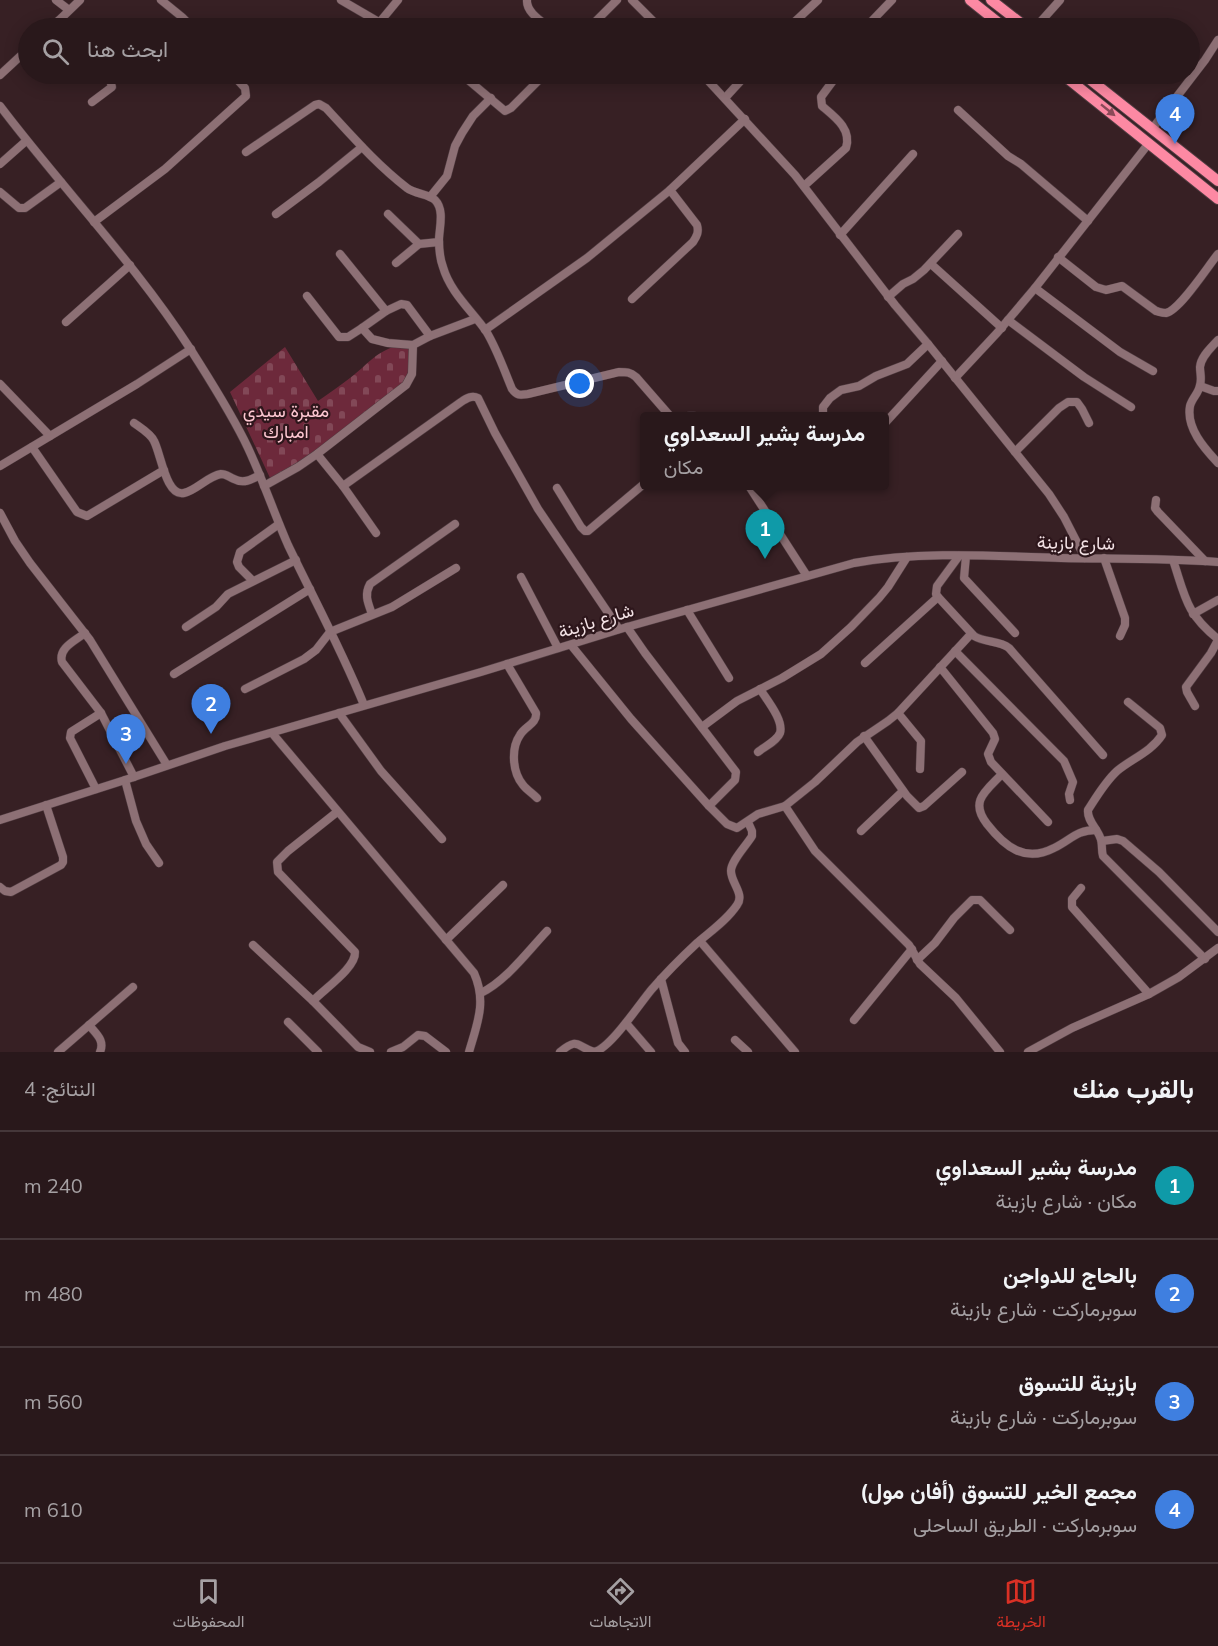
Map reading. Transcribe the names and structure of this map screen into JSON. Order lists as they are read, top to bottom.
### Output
{
  "streets": {
    "street": ["شارع بازينة"]
  },
  "parks": ["مقبرة سيدي امبارك"],
  "page": {
    "search": "ابحث هنا",
    "pins": [
      "4",
      "1",
      "2",
      "3"
    ],
    "popup": ["مدرسة بشير السعداوي", "مكان"],
    "heading": ["بالقرب منك", "النتائج: 4"],
    "list": [
      {
        "mark": "1",
        "name": "مدرسة بشير السعداوي",
        "note": "مكان · شارع بازينة",
        "value": "240 m"
      },
      {
        "mark": "2",
        "name": "بالحاج للدواجن",
        "note": "سوبرماركت · شارع بازينة",
        "value": "480 m"
      },
      {
        "mark": "3",
        "name": "بازينة للتسوق",
        "note": "سوبرماركت · شارع بازينة",
        "value": "560 m"
      },
      {
        "mark": "4",
        "name": "مجمع الخير للتسوق (أفان مول)",
        "note": "سوبرماركت · الطريق الساحلى",
        "value": "610 m"
      }
    ],
    "nav": ["الخريطة", "الاتجاهات", "المحفوظات"]
  }
}
